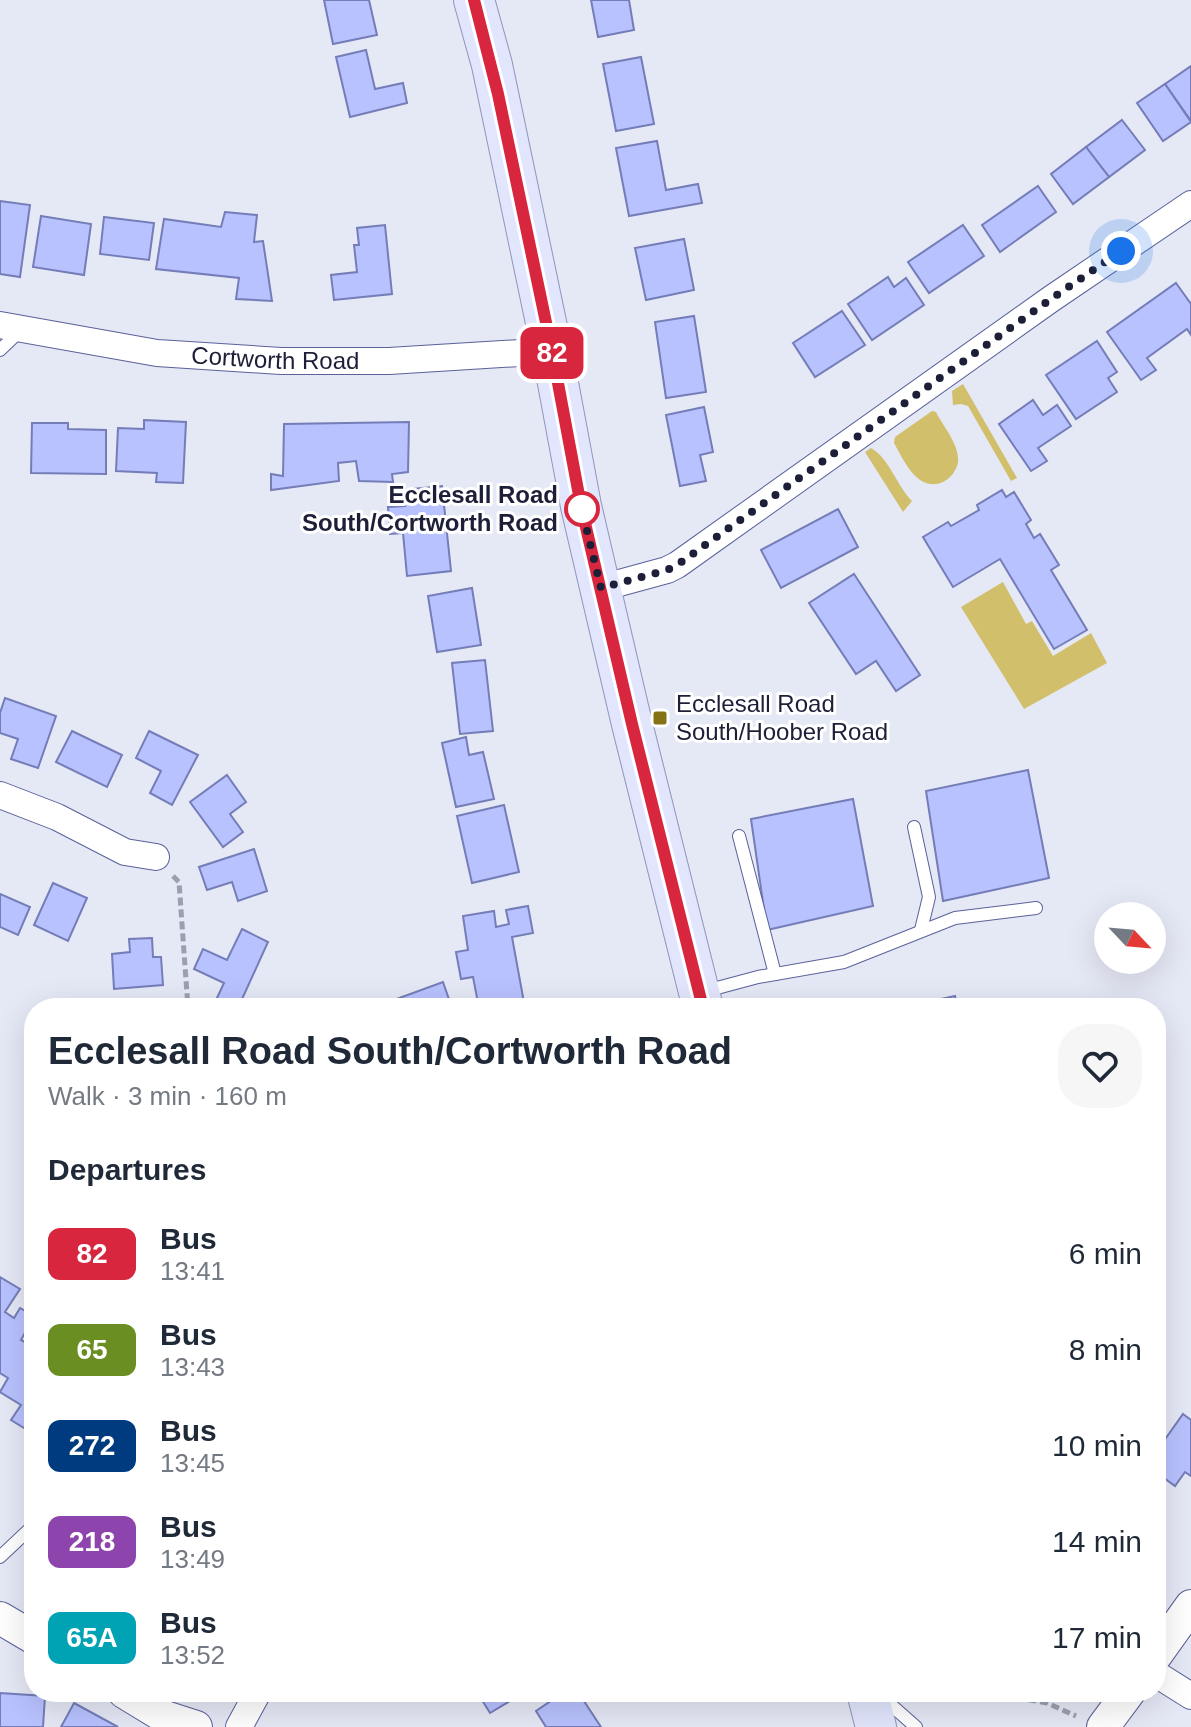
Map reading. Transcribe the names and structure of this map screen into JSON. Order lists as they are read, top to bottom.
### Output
{
  "streets": {
    "street": ["Cortworth Road"]
  },
  "places": {
    "other": ["Ecclesall Road South/Cortworth Road"],
    "transit": ["Ecclesall Road South/Hoober Road"]
  },
  "lines": ["bus line 82"],
  "north": "bottom right",
  "page": {
    "on_map": "82",
    "heading": [
      ["Ecclesall Road South/Cortworth Road", "Walk · 3 min · 160 m"],
      "Departures"
    ],
    "list": [
      {
        "mark": "82",
        "name": "Bus",
        "note": "13:41",
        "value": "6 min"
      },
      {
        "mark": "65",
        "name": "Bus",
        "note": "13:43",
        "value": "8 min"
      },
      {
        "mark": "272",
        "name": "Bus",
        "note": "13:45",
        "value": "10 min"
      },
      {
        "mark": "218",
        "name": "Bus",
        "note": "13:49",
        "value": "14 min"
      },
      {
        "mark": "65A",
        "name": "Bus",
        "note": "13:52",
        "value": "17 min"
      }
    ]
  }
}
